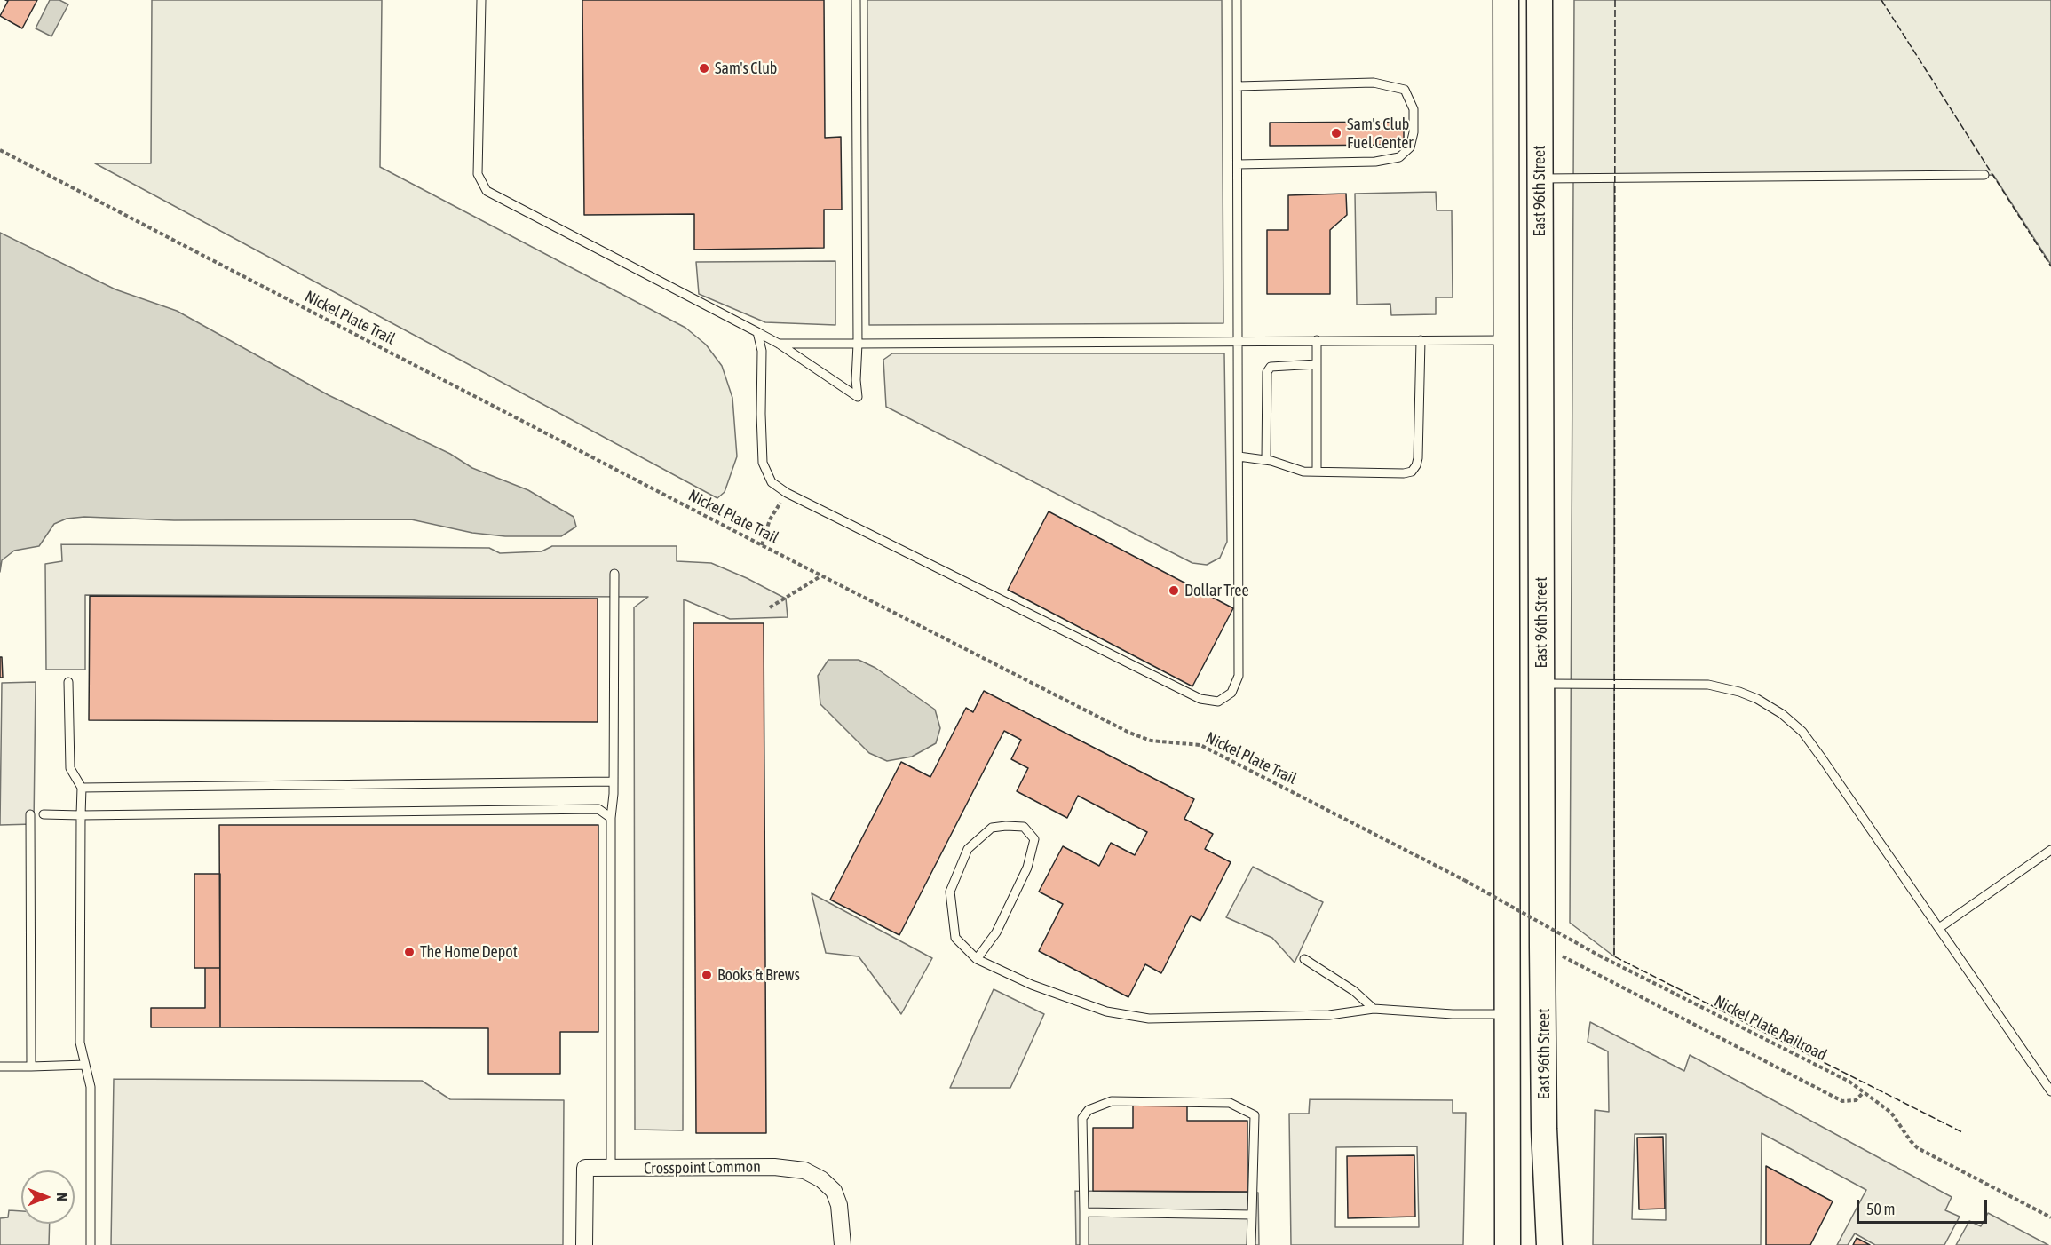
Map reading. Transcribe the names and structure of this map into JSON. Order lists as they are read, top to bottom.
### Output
{
  "streets": {
    "main road": ["East 96th Street"],
    "street": ["Crosspoint Common"],
    "path": ["Nickel Plate Trail", "Nickel Plate Railroad"]
  },
  "crossings": [
    ["Nickel Plate Trail", "Nickel Plate Railroad"]
  ],
  "places": [
    "Sam's Club",
    "Sam's Club Fuel Center",
    "Dollar Tree",
    "The Home Depot",
    "Books & Brews"
  ],
  "scale_bar": "50 m",
  "north": "right"
}
